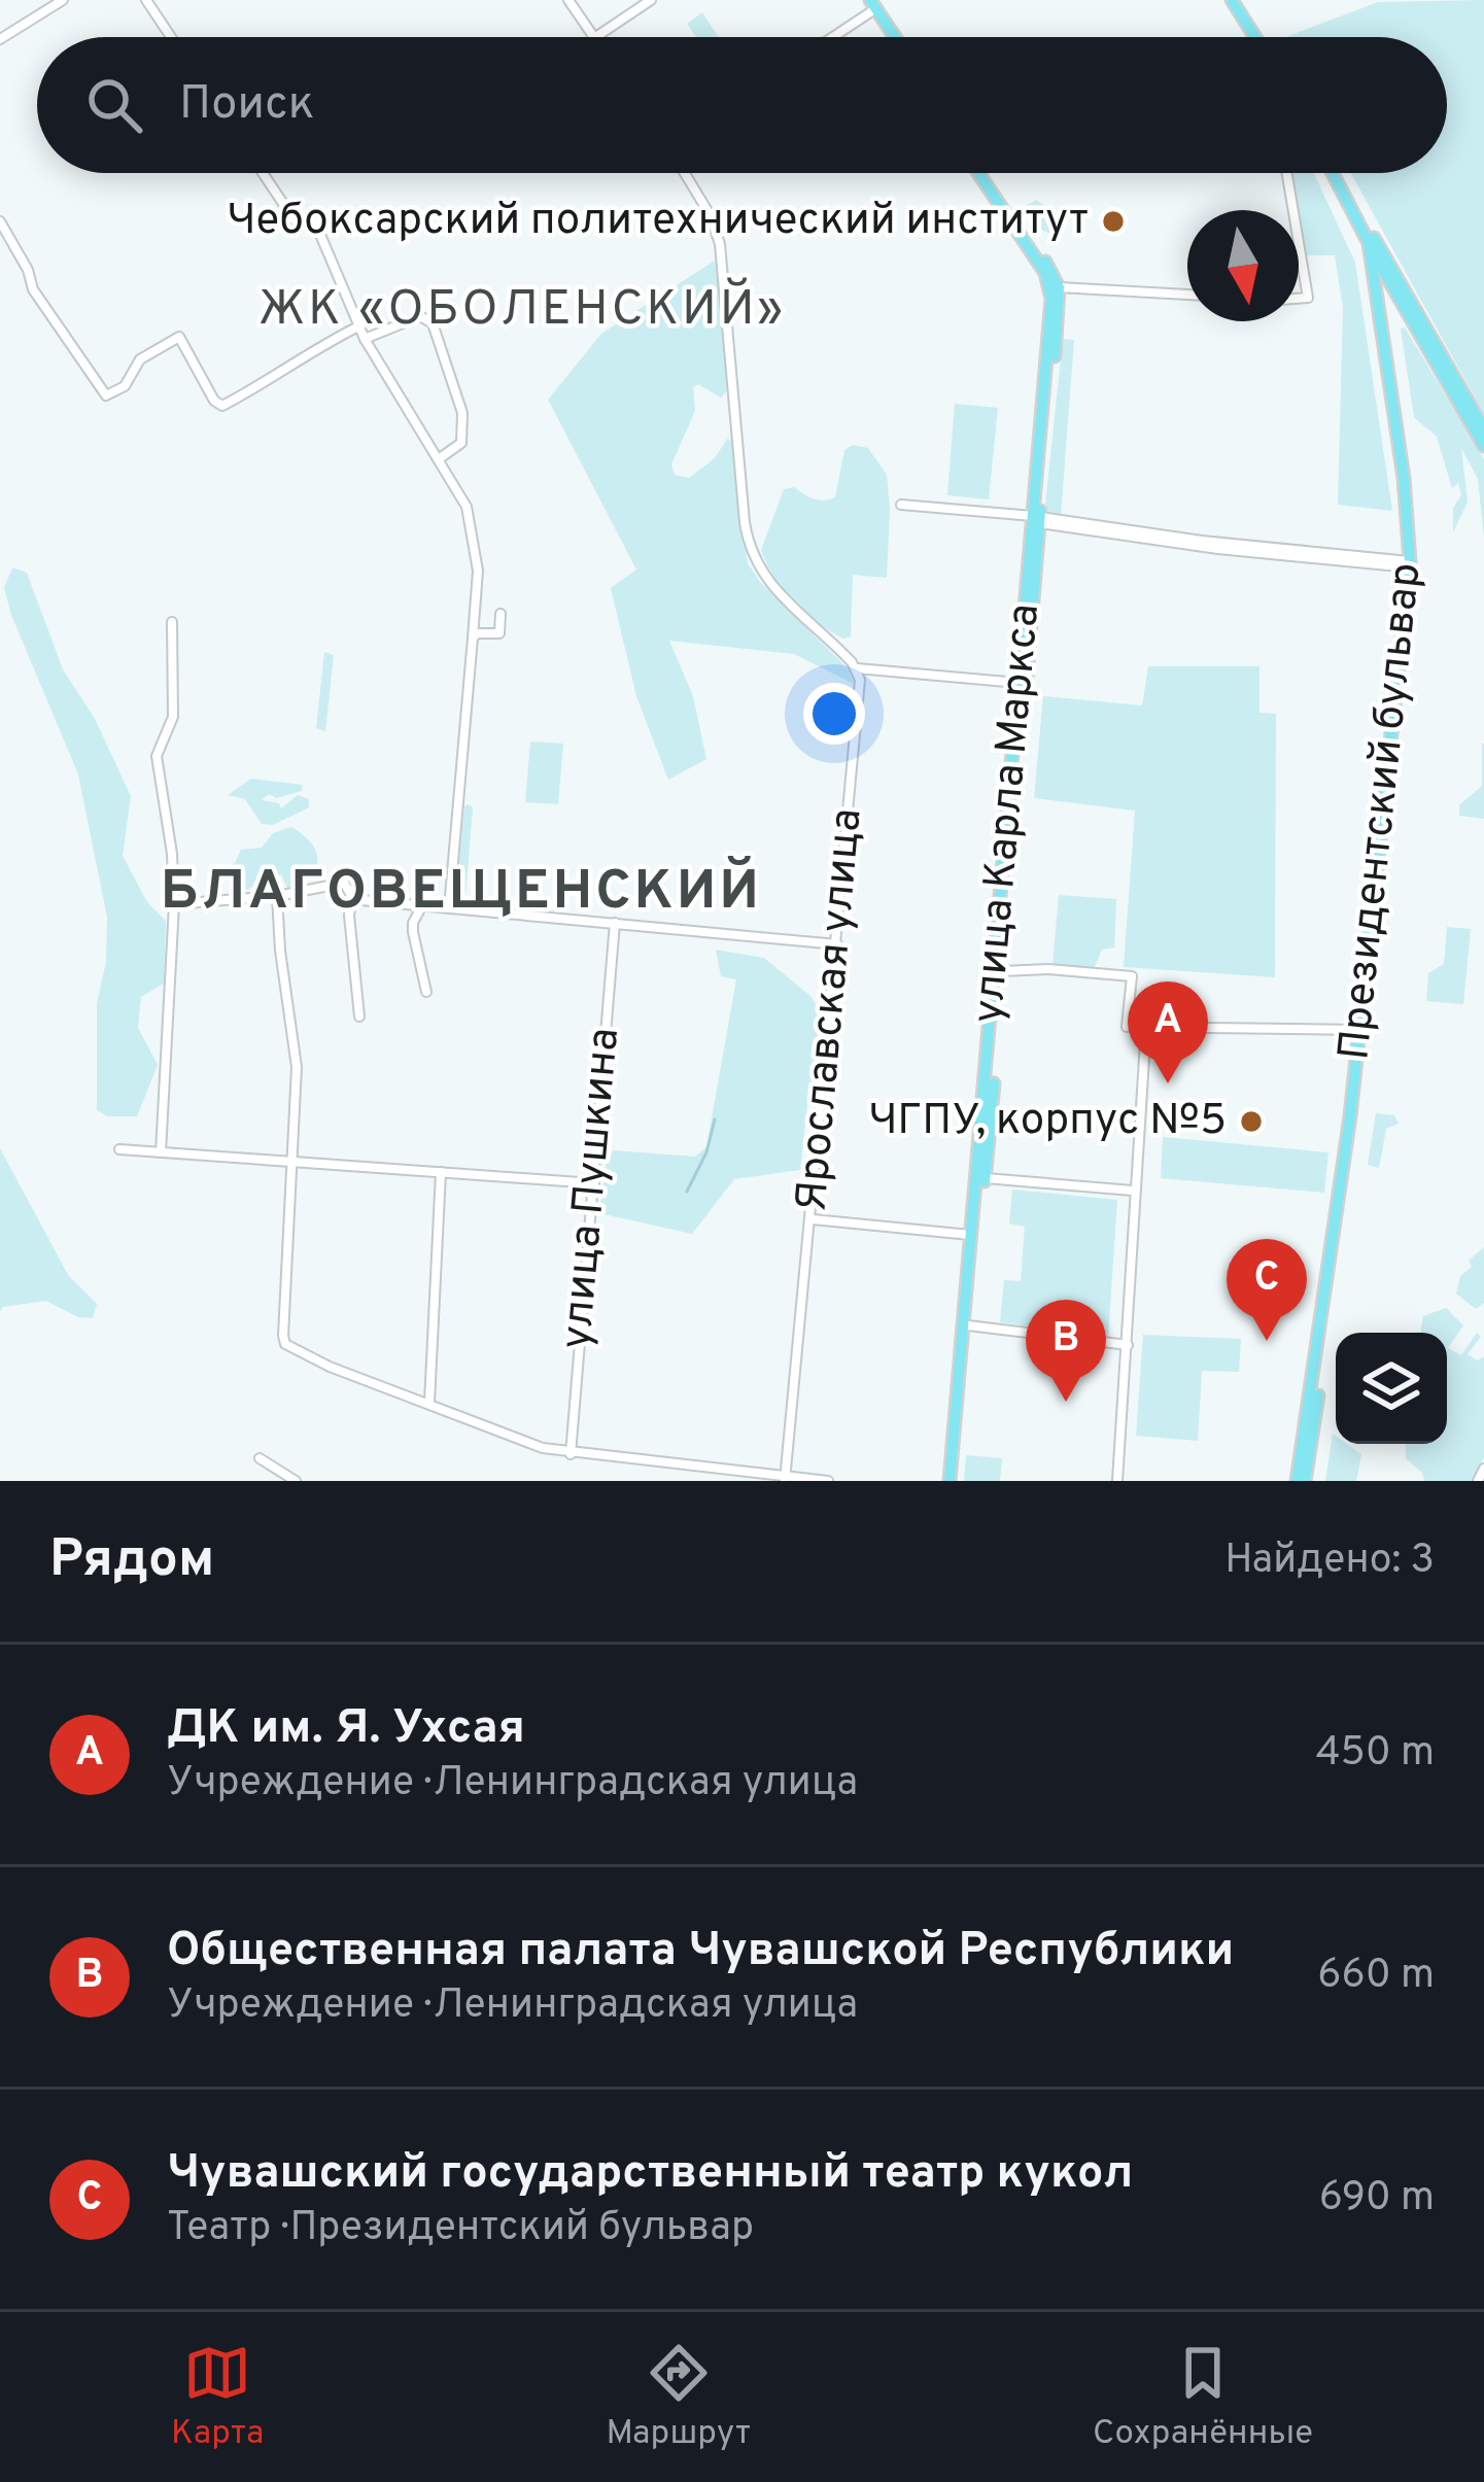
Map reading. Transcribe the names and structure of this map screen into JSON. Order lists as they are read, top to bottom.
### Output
{
  "streets": {
    "main road": ["Президентский бульвар", "улица Карла Маркса"],
    "street": ["Ярославская улица", "улица Пушкина"]
  },
  "districts": ["ЖК «ОБОЛЕНСКИЙ»", "БЛАГОВЕЩЕНСКИЙ"],
  "places": ["Чебоксарский политехнический институт", "ЧГПУ, корпус №5"],
  "north": "bottom",
  "page": {
    "search": "Поиск",
    "pins": ["A", "C", "B"],
    "heading": ["Рядом", "Найдено: 3"],
    "list": [
      {
        "mark": "A",
        "name": "ДК им. Я. Ухсая",
        "note": "Учреждение · Ленинградская улица",
        "value": "450 m"
      },
      {
        "mark": "B",
        "name": "Общественная палата Чувашской Республики",
        "note": "Учреждение · Ленинградская улица",
        "value": "660 m"
      },
      {
        "mark": "C",
        "name": "Чувашский государственный театр кукол",
        "note": "Театр · Президентский бульвар",
        "value": "690 m"
      }
    ],
    "nav": ["Карта", "Маршрут", "Сохранённые"]
  }
}
